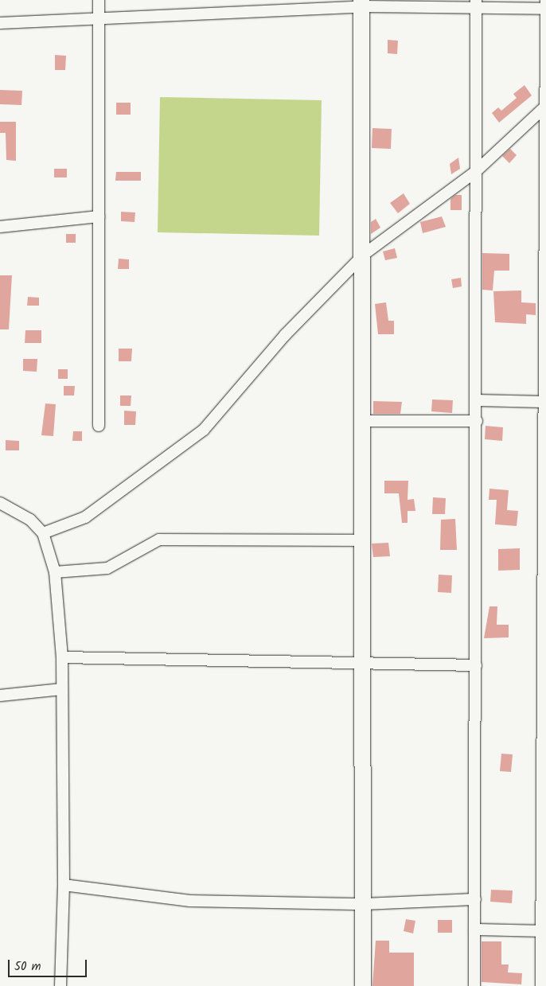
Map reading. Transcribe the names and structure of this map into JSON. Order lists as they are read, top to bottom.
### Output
{
  "scale_bar": "50 m"
}
